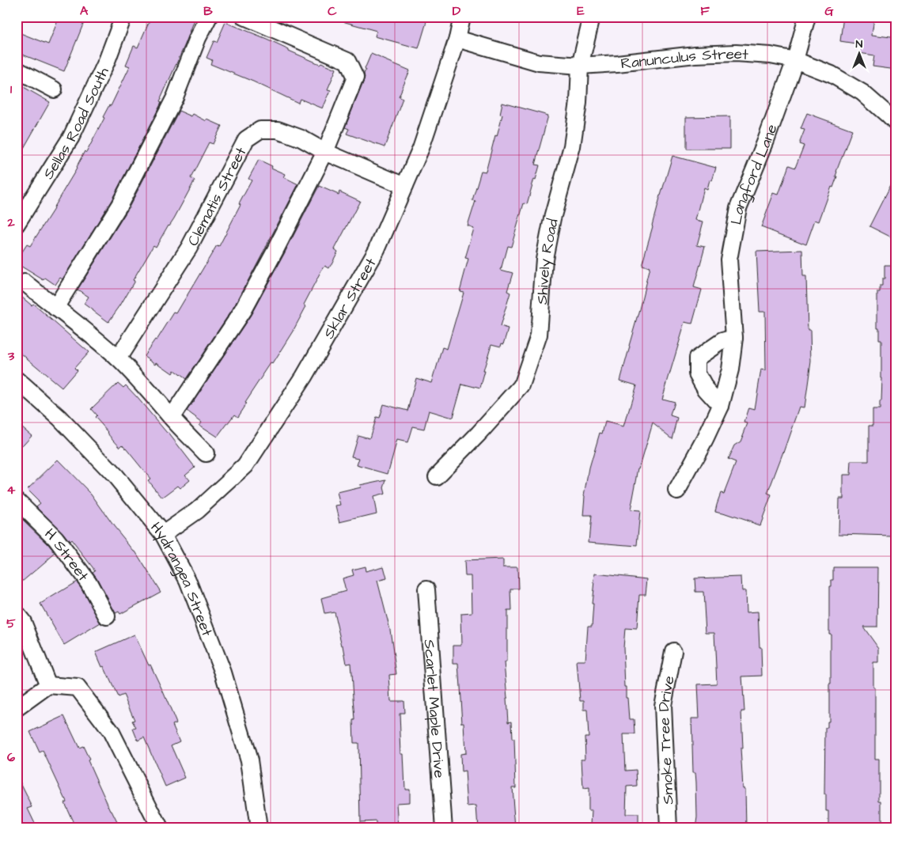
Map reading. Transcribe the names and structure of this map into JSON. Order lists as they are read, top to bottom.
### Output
{
  "streets": {
    "street": [
      "Ranunculus Street",
      "Sellas Road South",
      "Langford Lane",
      "Clematis Street",
      "Shively Road",
      "Sklar Street",
      "H Street",
      "Hydrangea Street",
      "Scarlet Maple Drive",
      "Smoke Tree Drive"
    ]
  },
  "crossings": [
    ["Ranunculus Street", "Langford Lane"],
    ["Ranunculus Street", "Shively Road"],
    ["Ranunculus Street", "Sklar Street"],
    ["Clematis Street", "Sklar Street"],
    ["Sklar Street", "Hydrangea Street"]
  ],
  "north": "top",
  "grid": {
    "columns": [
      "A",
      "B",
      "C",
      "D",
      "E",
      "F",
      "G"
    ],
    "rows": [
      "1",
      "2",
      "3",
      "4",
      "5",
      "6"
    ]
  }
}
